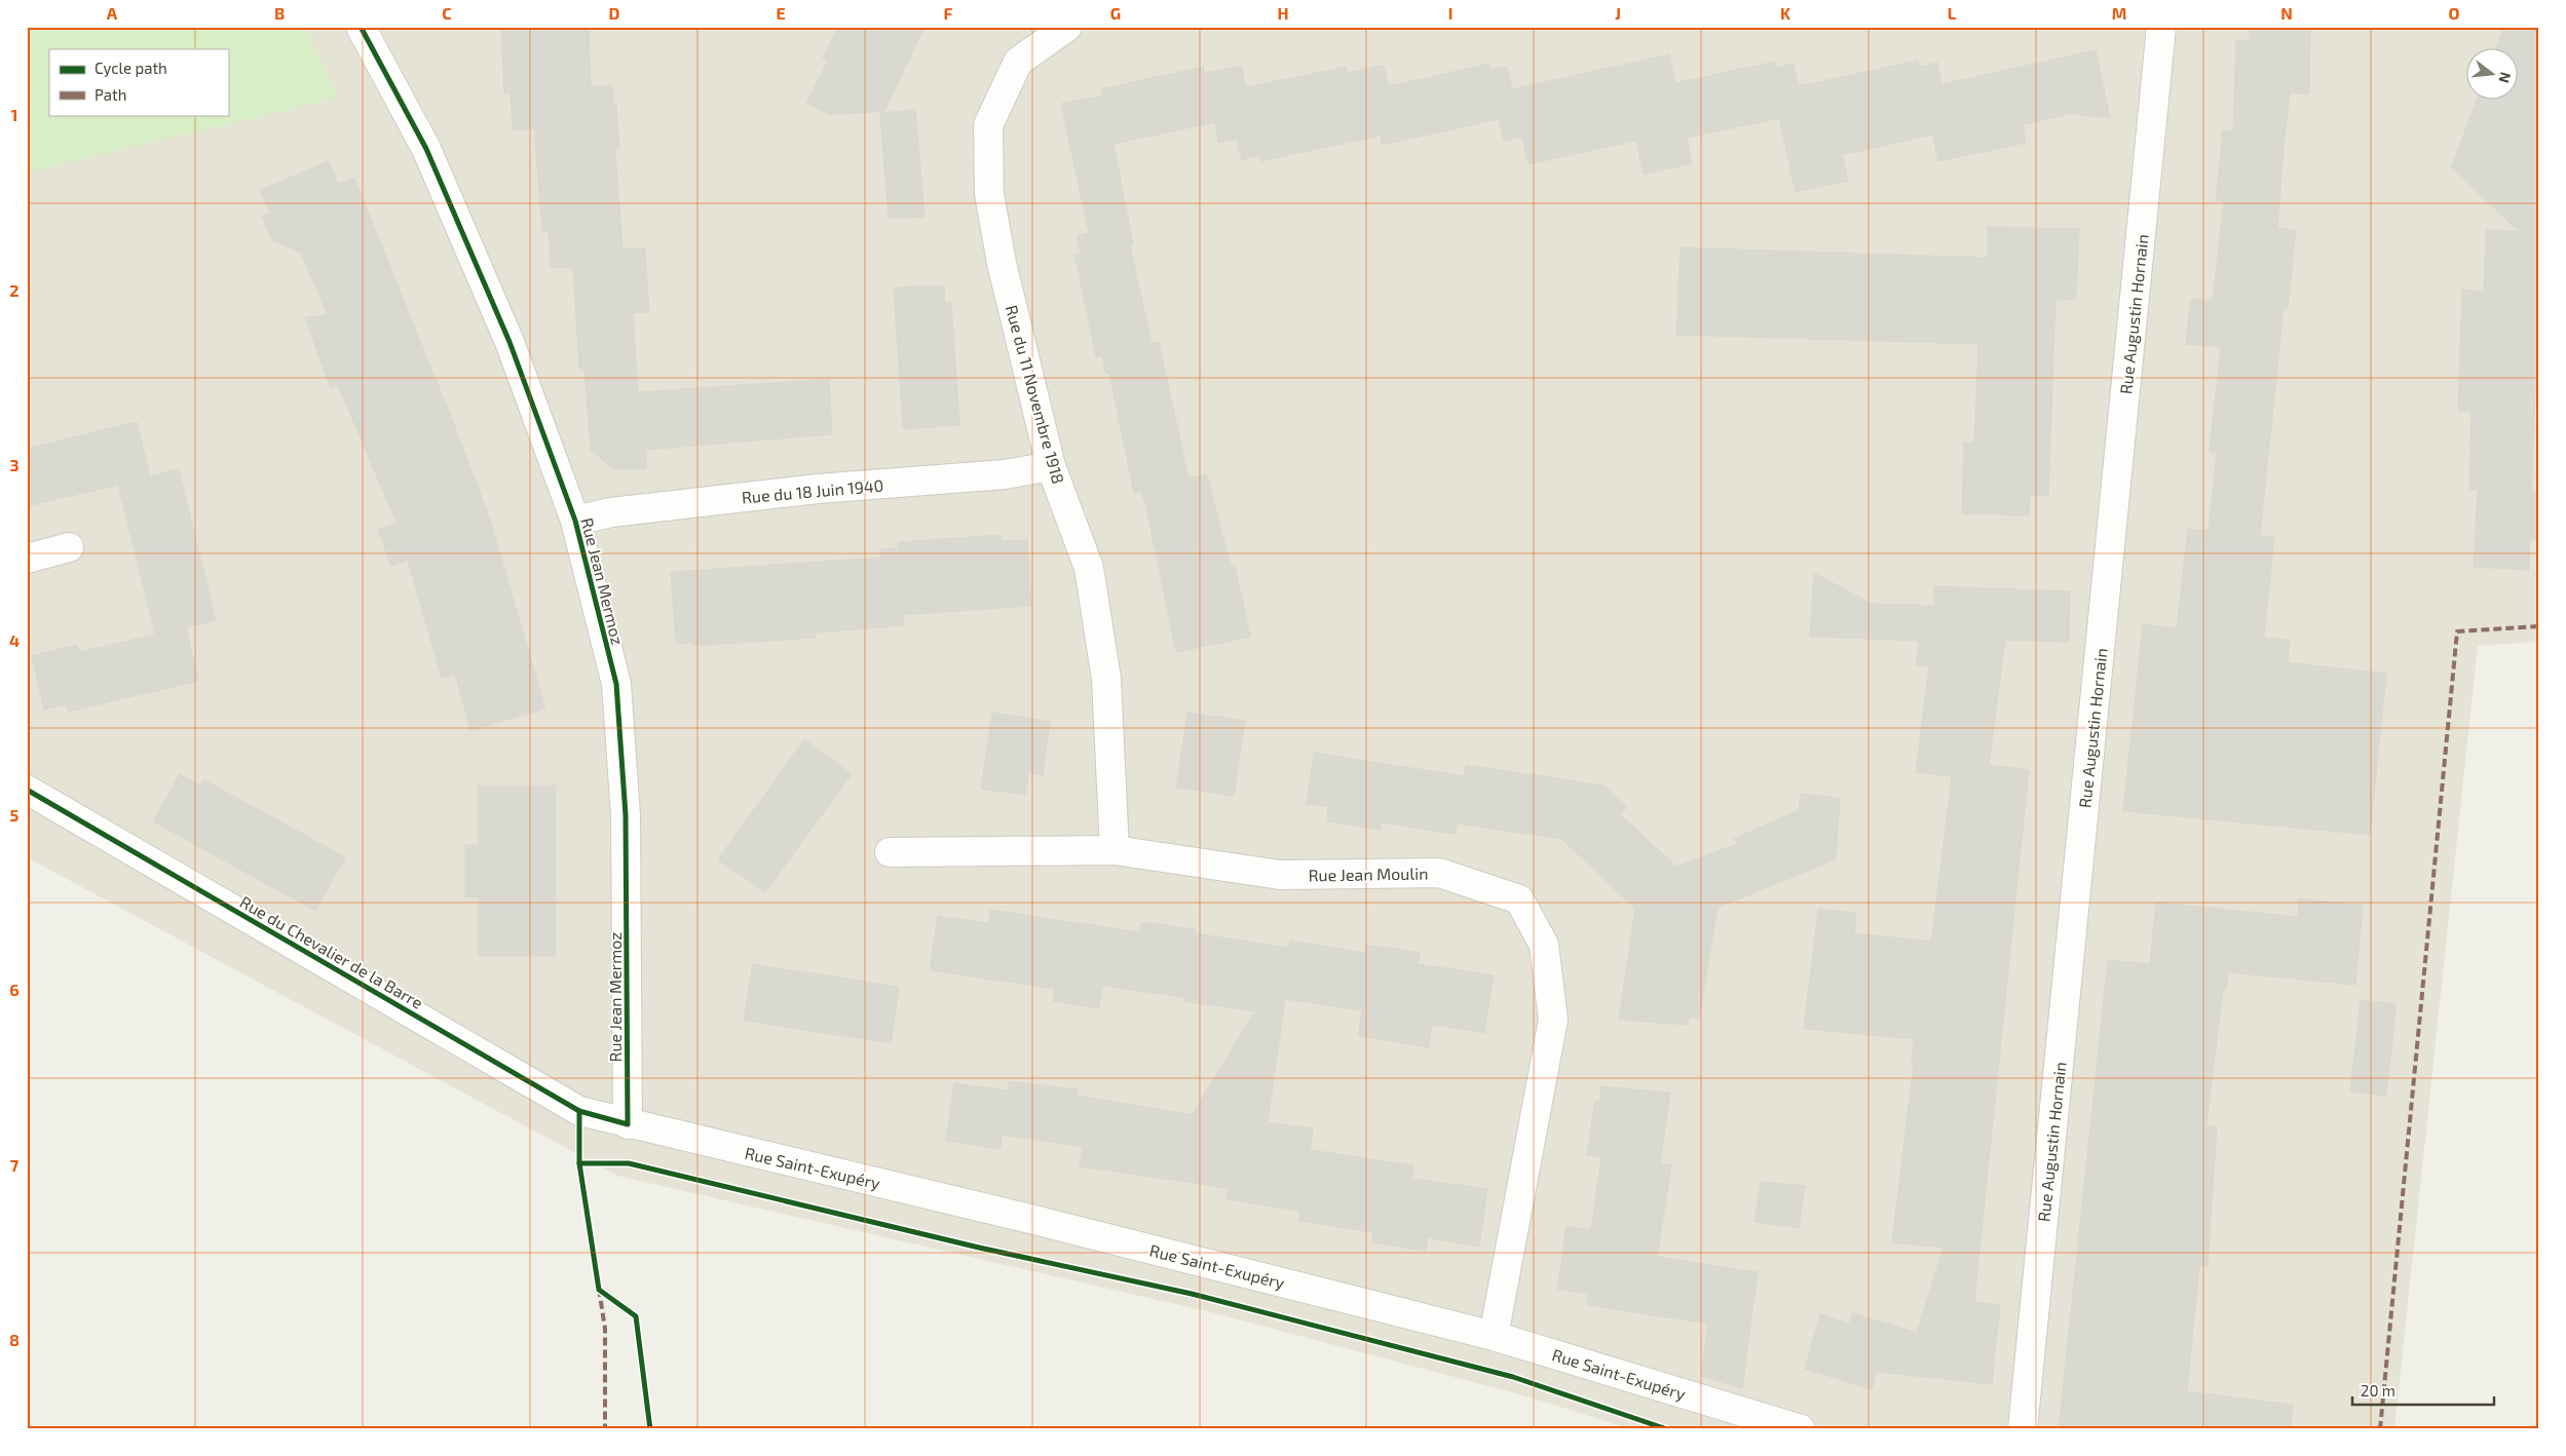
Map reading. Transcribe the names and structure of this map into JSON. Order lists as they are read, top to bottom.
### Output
{
  "streets": {
    "street": [
      "Rue Augustin Hornain",
      "Rue du 11 Novembre 1918",
      "Rue du 18 Juin 1940",
      "Rue Jean Mermoz",
      "Rue Jean Moulin",
      "Rue du Chevalier de la Barre",
      "Rue Saint-Exupéry"
    ]
  },
  "crossings": [
    ["Rue du 11 Novembre 1918", "Rue du 18 Juin 1940"],
    ["Rue du 11 Novembre 1918", "Rue Jean Moulin"],
    ["Rue du 18 Juin 1940", "Rue Jean Mermoz"],
    ["Rue Jean Mermoz", "Rue du Chevalier de la Barre"],
    ["Rue Jean Mermoz", "Rue Saint-Exupéry"],
    ["Rue Jean Moulin", "Rue Saint-Exupéry"],
    ["Rue du Chevalier de la Barre", "Rue Saint-Exupéry"]
  ],
  "legend": ["Cycle path", "Path"],
  "scale_bar": "20 m",
  "north": "right",
  "grid": {
    "columns": [
      "A",
      "B",
      "C",
      "D",
      "E",
      "F",
      "G",
      "H",
      "I",
      "J",
      "K",
      "L",
      "M",
      "N",
      "O"
    ],
    "rows": [
      "1",
      "2",
      "3",
      "4",
      "5",
      "6",
      "7",
      "8"
    ]
  }
}
